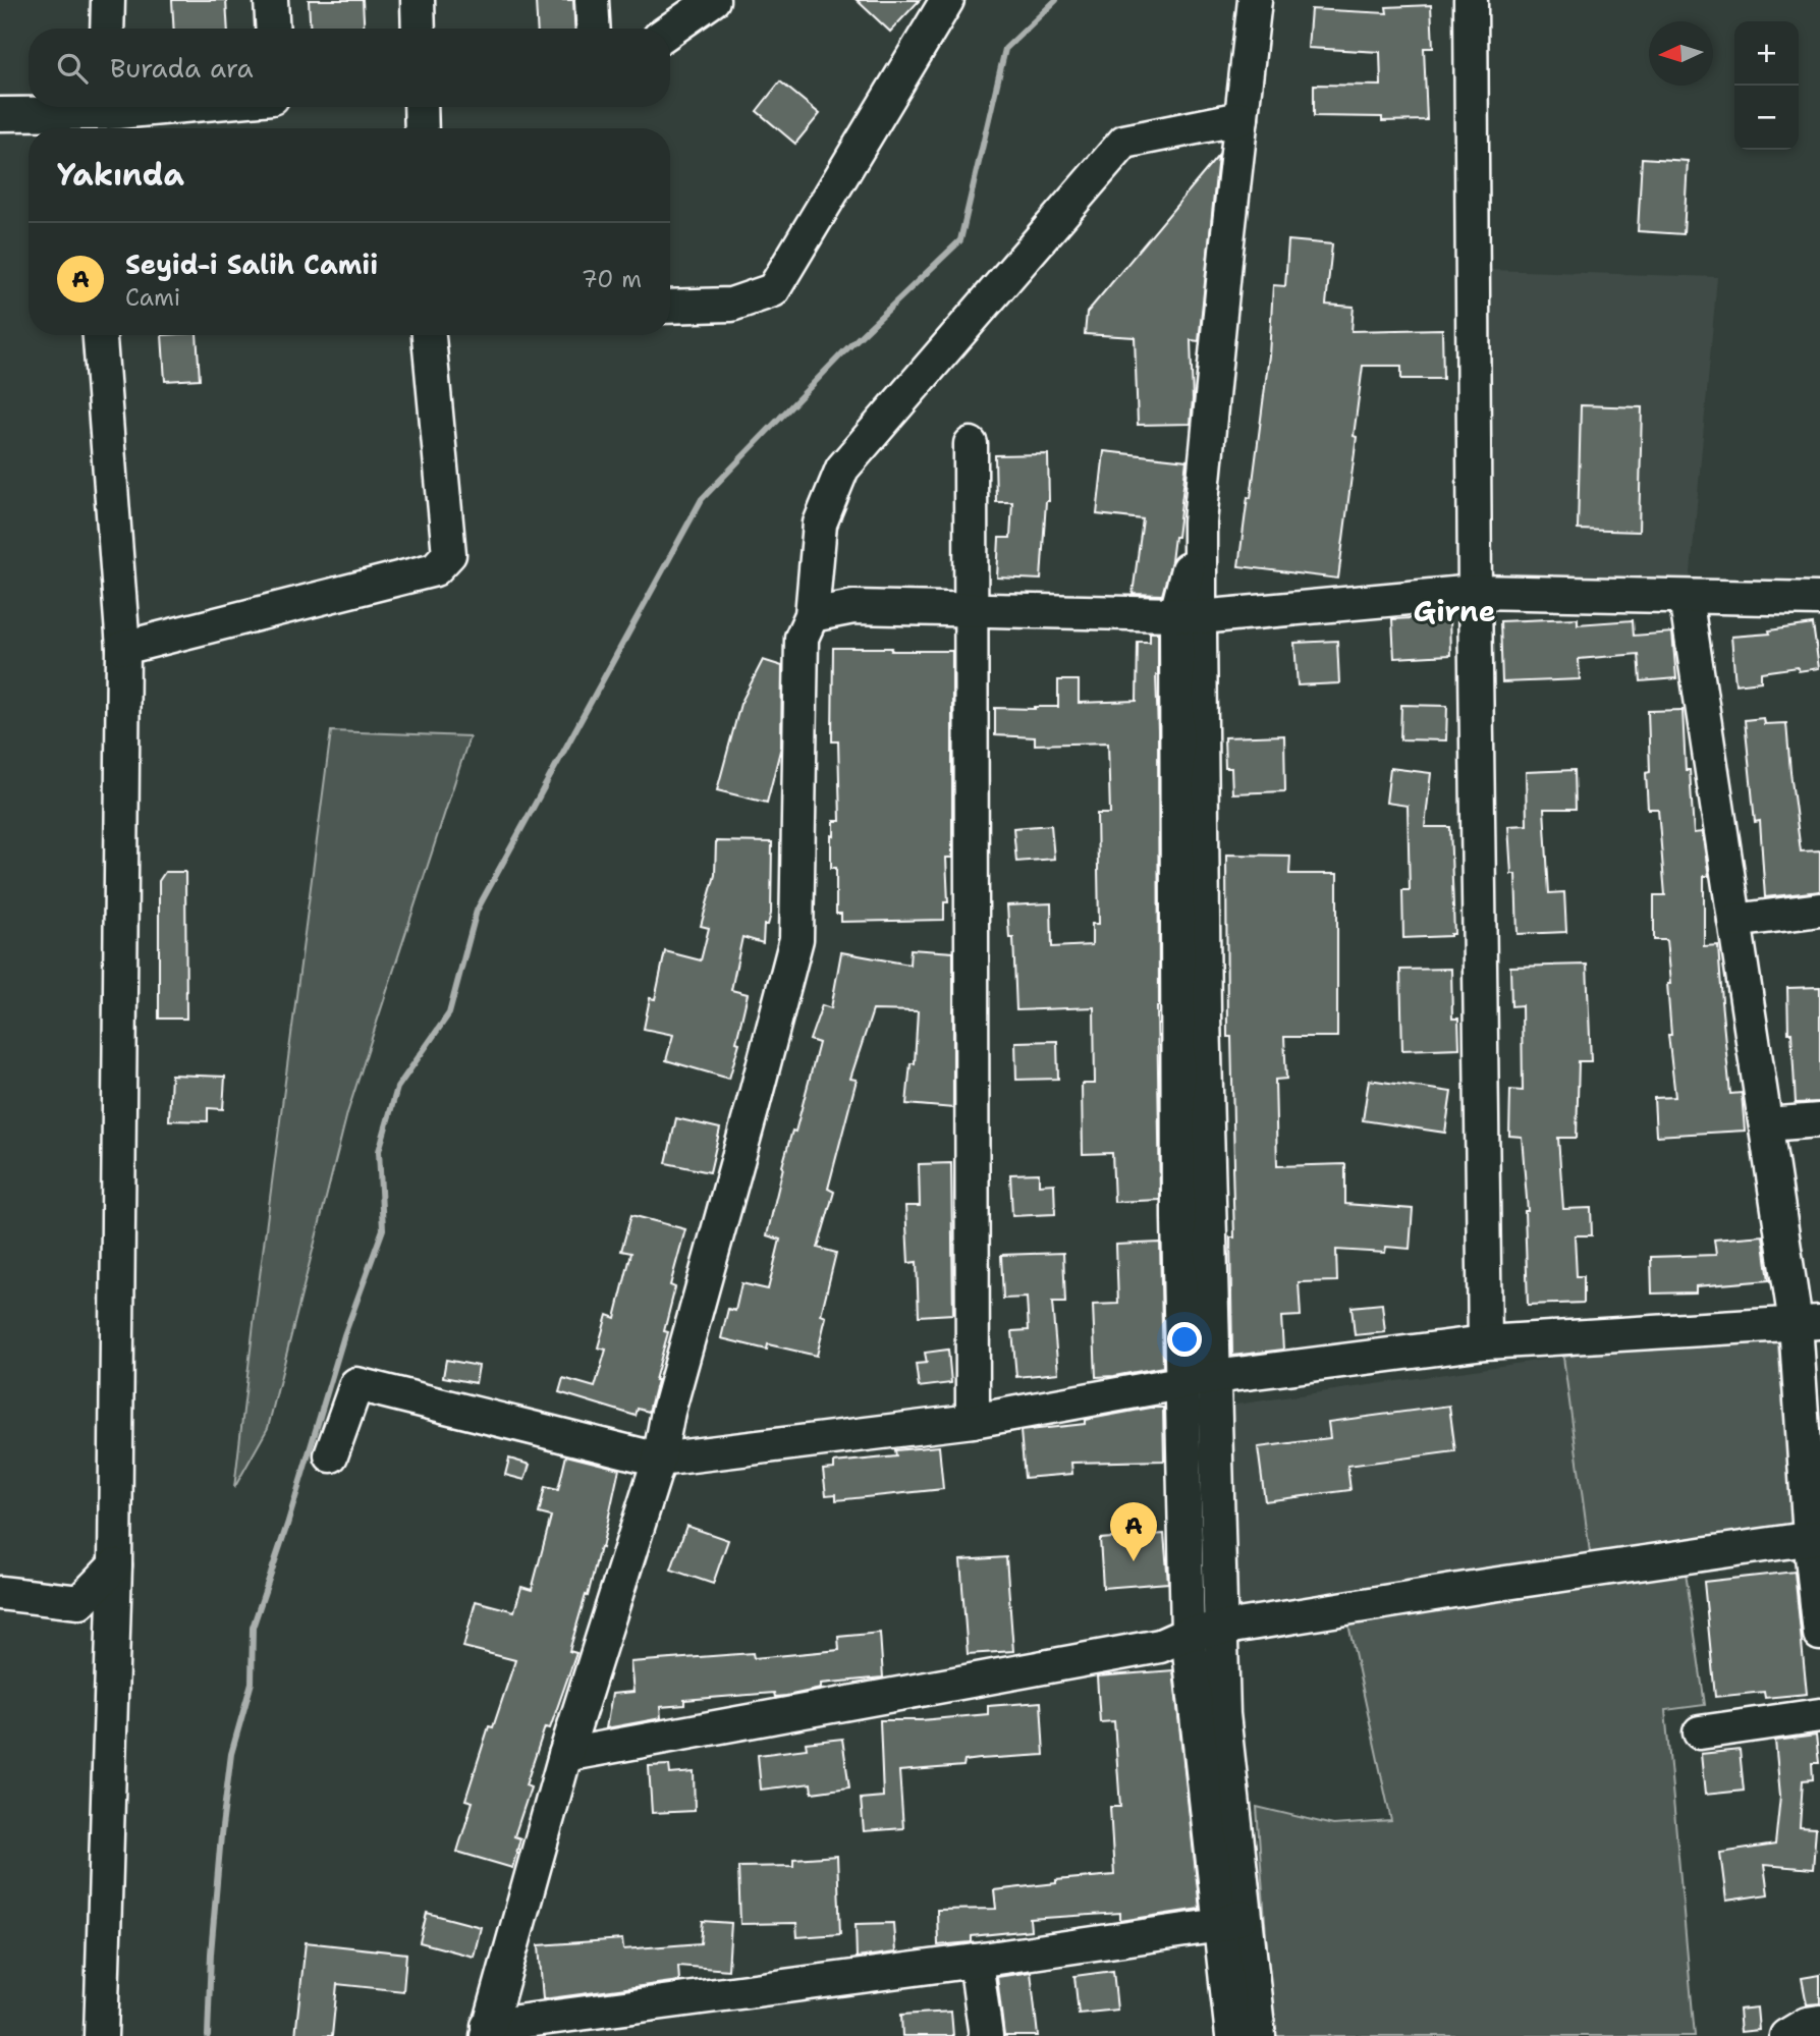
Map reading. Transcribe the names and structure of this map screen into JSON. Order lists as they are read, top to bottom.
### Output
{
  "districts": ["Girne"],
  "north": "left",
  "page": {
    "map_buttons": ["+", "−"],
    "search": "Burada ara",
    "heading": "Yakında",
    "list": [
      {
        "mark": "A",
        "name": "Seyid-i Salih Camii",
        "note": "Cami",
        "value": "70 m"
      }
    ],
    "pins": "A"
  }
}
